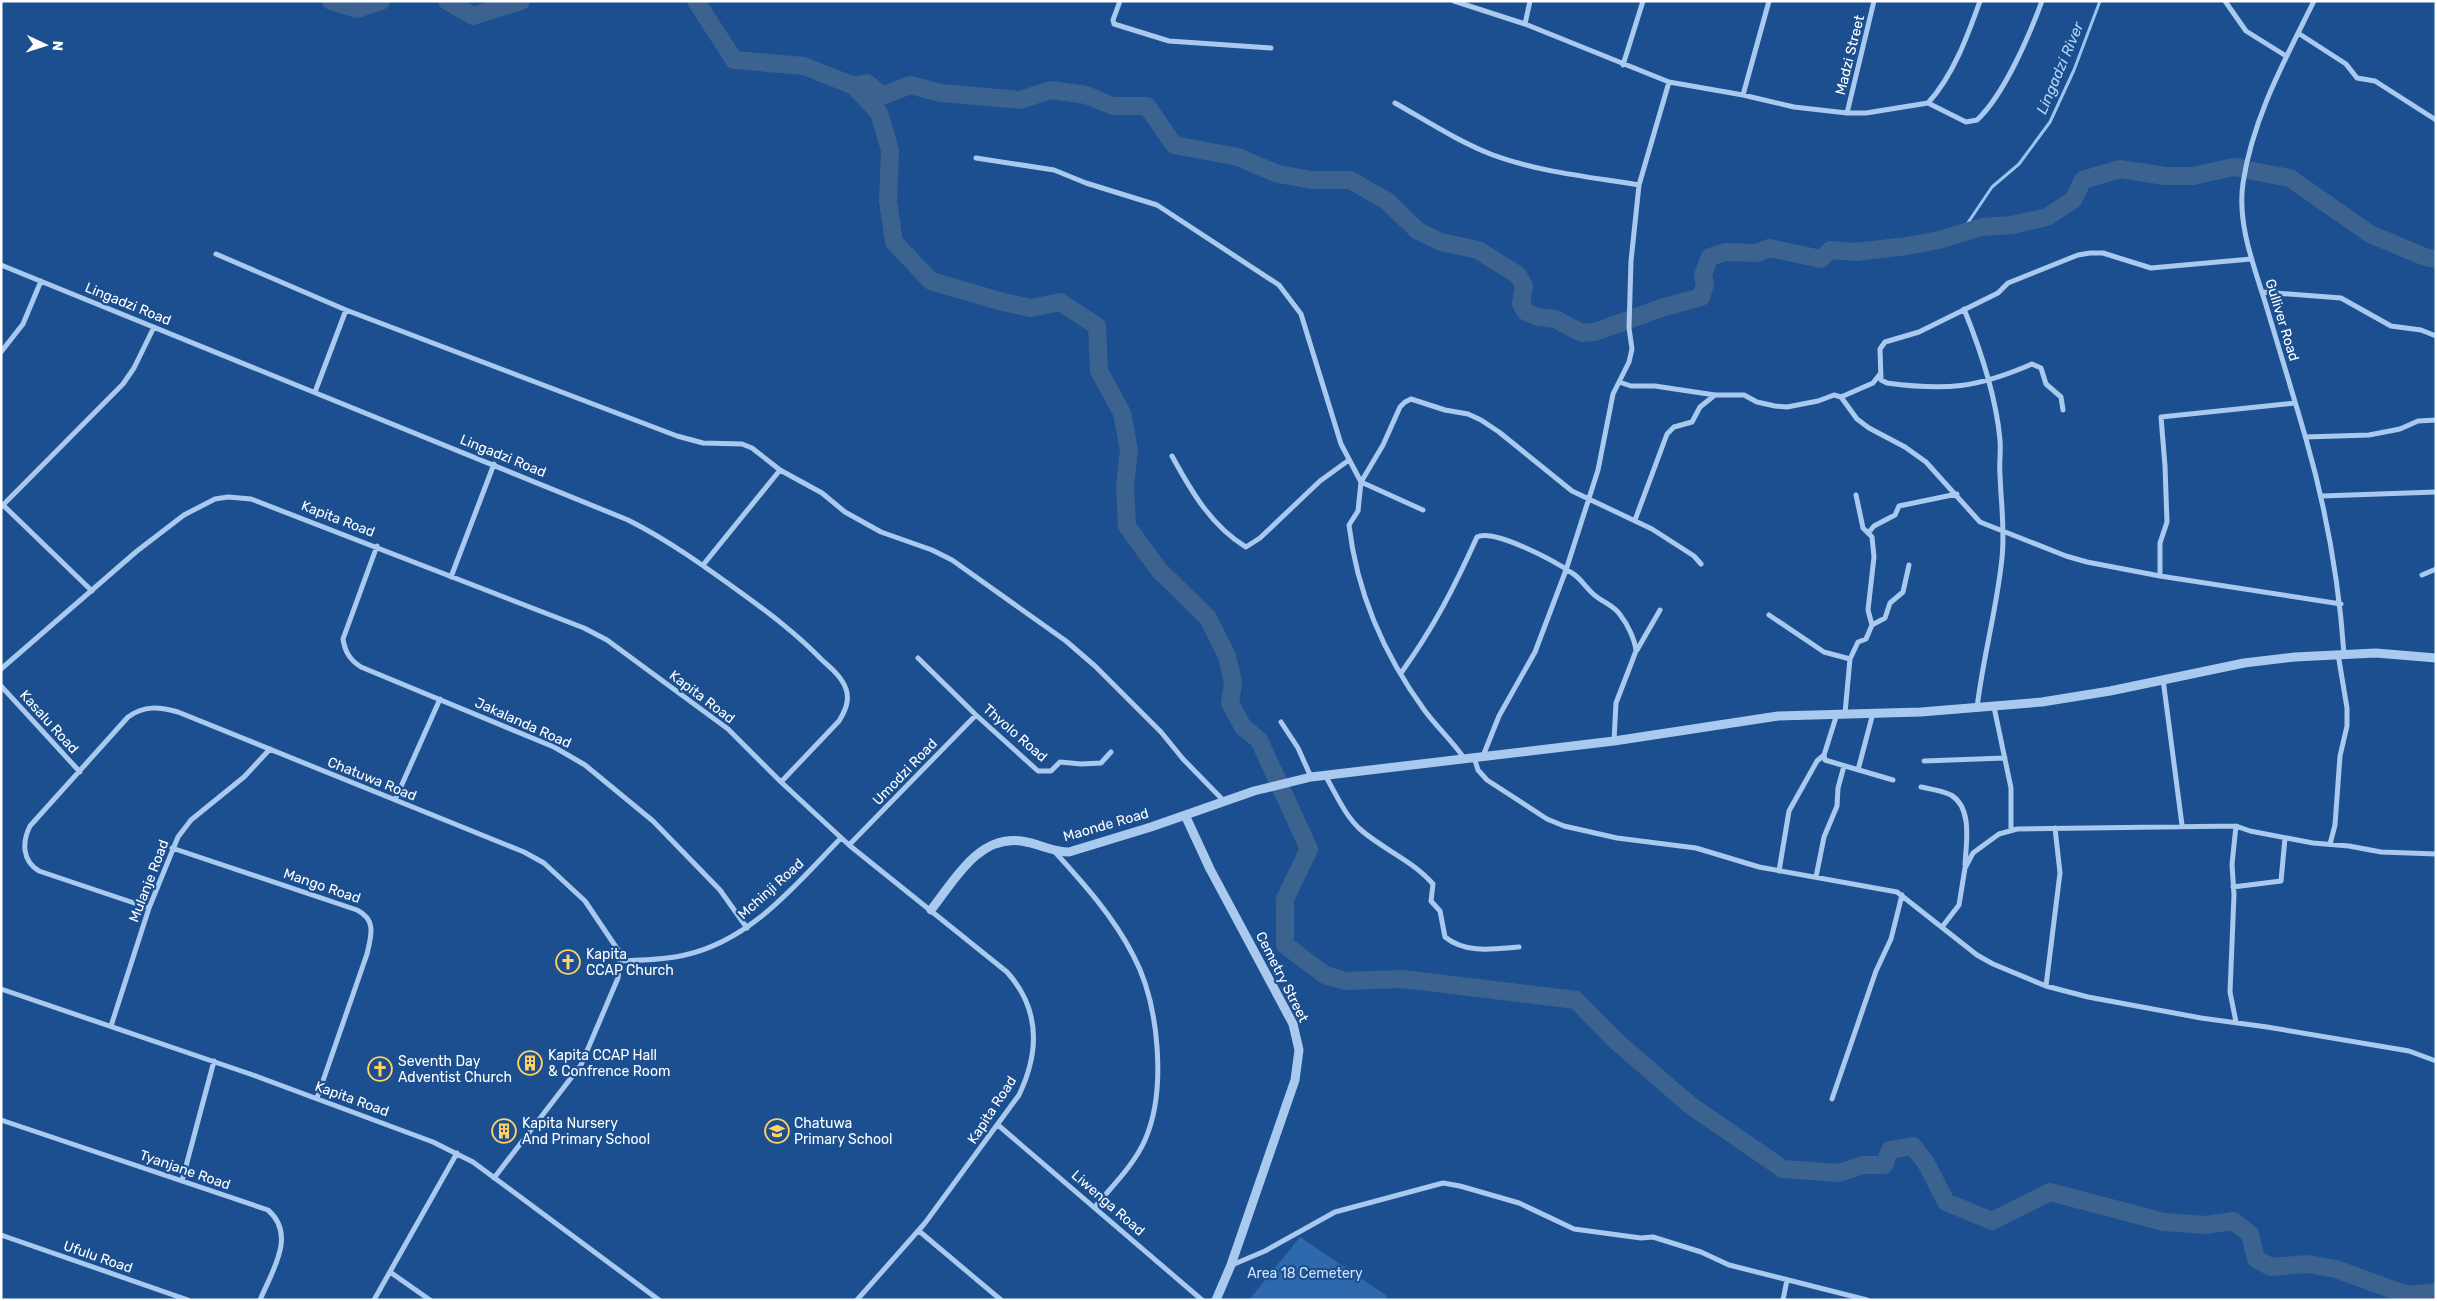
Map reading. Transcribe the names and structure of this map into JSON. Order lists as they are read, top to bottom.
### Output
{
  "streets": {
    "street": [
      "Madzi Street",
      "Lingadzi Road",
      "Gulliver Road",
      "Kapita Road",
      "Kasalu Road",
      "Jakalanda Road",
      "Thyolo Road",
      "Umodzi Road",
      "Chatuwa Road",
      "Maonde Road",
      "Mulanje Road",
      "Mango Road",
      "Mchinji Road",
      "Cemetry Street",
      "Tyanjane Road",
      "Liwenga Road",
      "Ufulu Road"
    ]
  },
  "crossings": [
    ["Lingadzi Road", "Kapita Road"],
    ["Gulliver Road", "Maonde Road"],
    ["Kapita Road", "Jakalanda Road"],
    ["Kapita Road", "Umodzi Road"],
    ["Kapita Road", "Maonde Road"],
    ["Kapita Road", "Mulanje Road"],
    ["Kapita Road", "Mango Road"],
    ["Kapita Road", "Mchinji Road"],
    ["Kapita Road", "Liwenga Road"],
    ["Kasalu Road", "Chatuwa Road"],
    ["Jakalanda Road", "Mchinji Road"],
    ["Thyolo Road", "Umodzi Road"],
    ["Chatuwa Road", "Mulanje Road"],
    ["Chatuwa Road", "Mchinji Road"],
    ["Maonde Road", "Cemetry Street"],
    ["Mulanje Road", "Mango Road"]
  ],
  "water": ["Lingadzi River"],
  "parks": ["Area 18 Cemetery"],
  "places": {
    "church": ["Kapita CCAP Church", "Seventh Day Adventist Church"],
    "building": ["Kapita CCAP Hall & Confrence Room", "Kapita Nursery And Primary School"],
    "school or university": ["Chatuwa Primary School"]
  },
  "north": "right"
}
